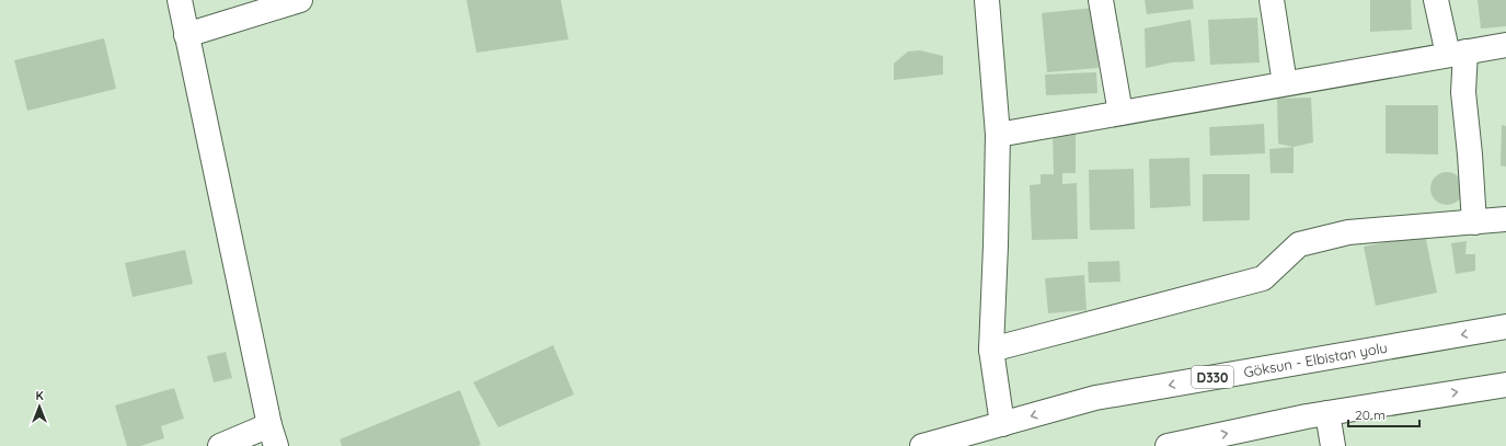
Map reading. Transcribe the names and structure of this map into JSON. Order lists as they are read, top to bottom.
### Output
{
  "streets": {
    "main road": ["Göksun - Elbistan yolu", "D330"]
  },
  "scale_bar": "20 m",
  "north": "top"
}
